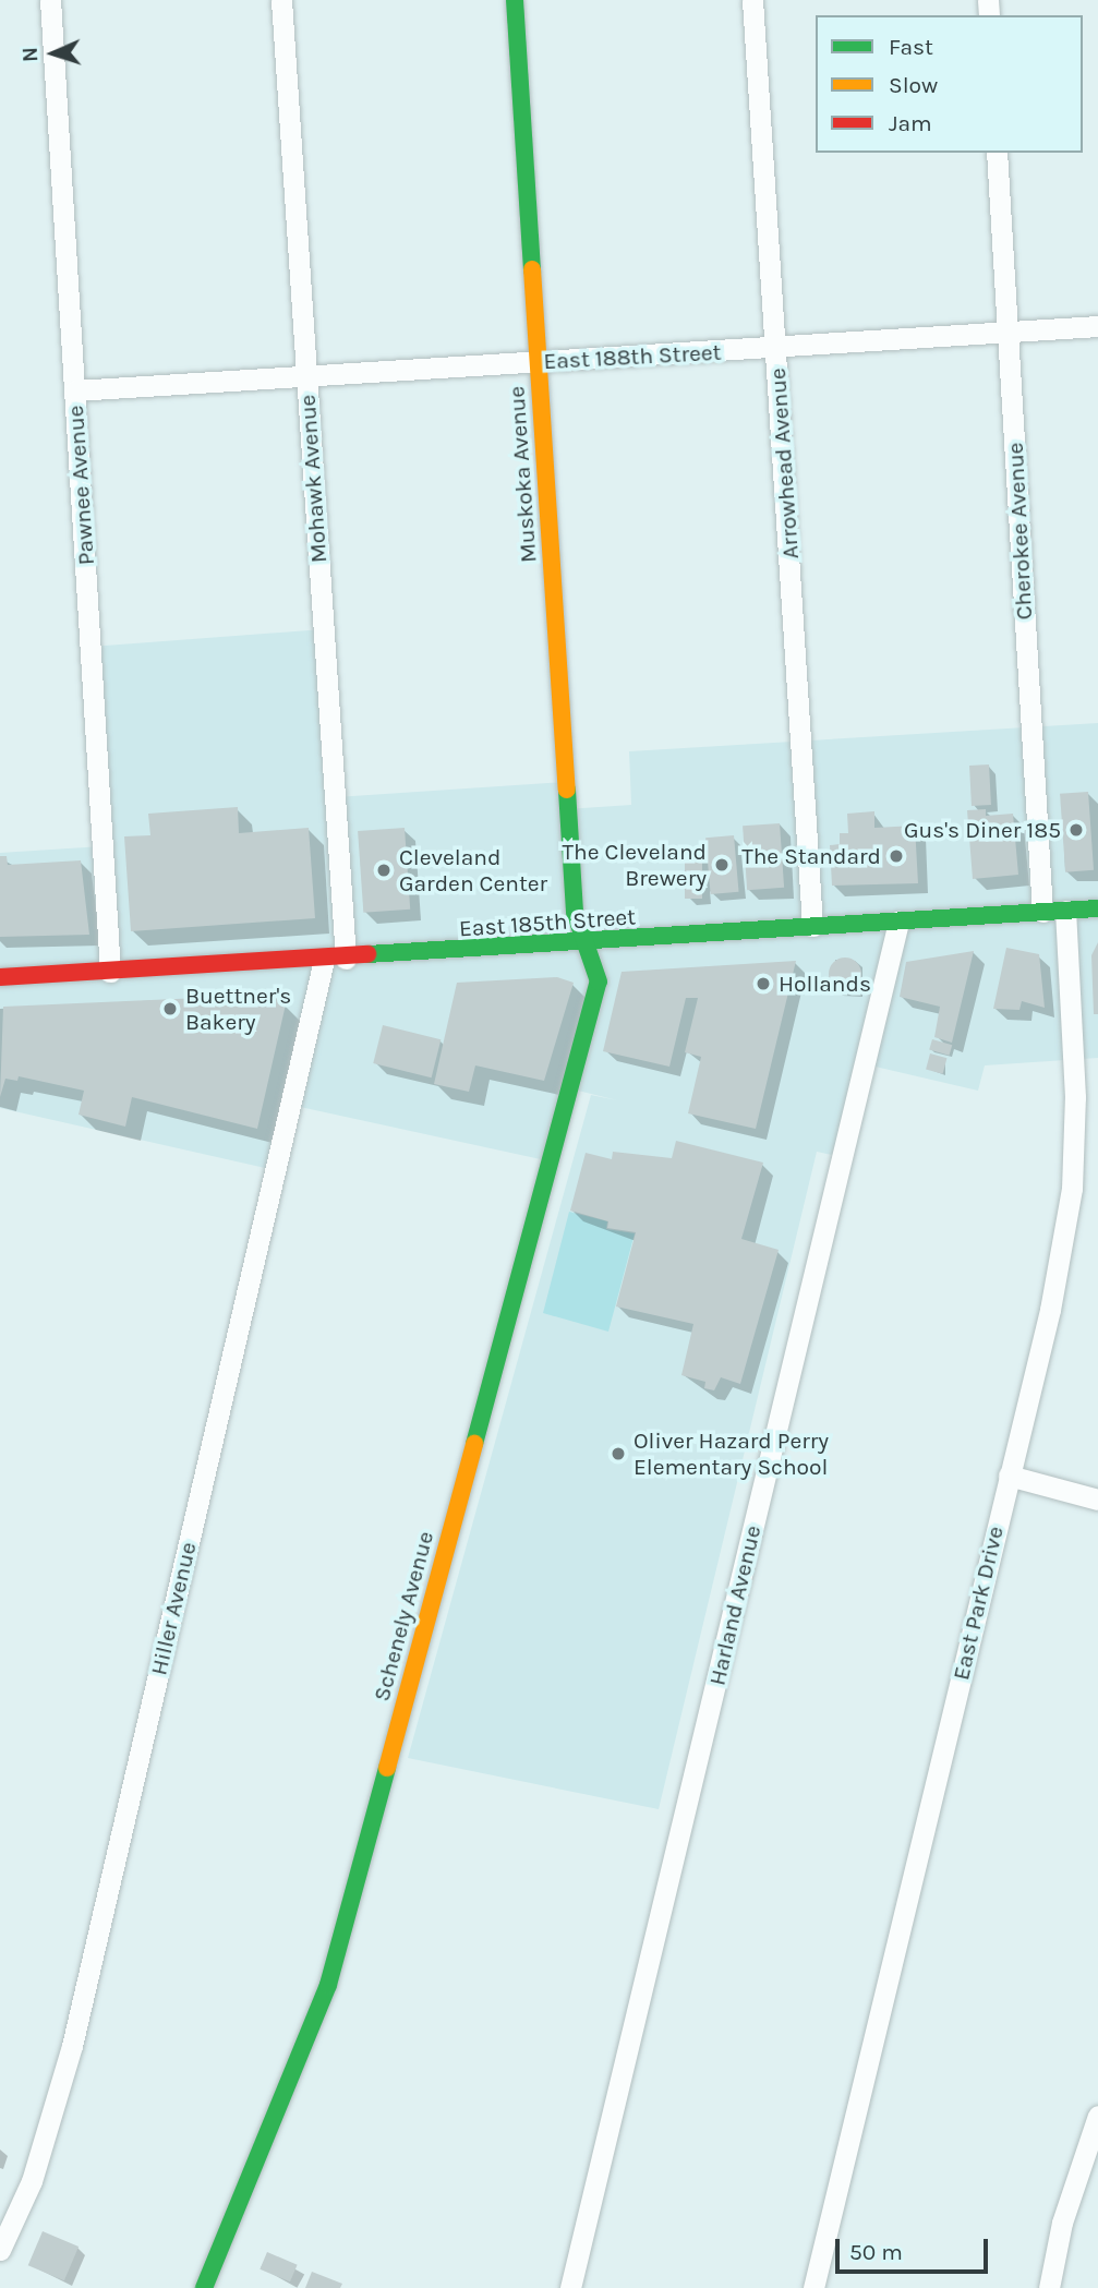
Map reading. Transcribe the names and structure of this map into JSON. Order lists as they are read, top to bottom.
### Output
{
  "streets": {
    "street": [
      "East 188th Street",
      "Arrowhead Avenue",
      "Muskoka Avenue",
      "Mohawk Avenue",
      "Pawnee Avenue",
      "Cherokee Avenue",
      "East 185th Street",
      "East Park Drive",
      "Harland Avenue",
      "Hiller Avenue",
      "Schenely Avenue"
    ]
  },
  "crossings": [
    ["East 188th Street", "Arrowhead Avenue"],
    ["East 188th Street", "Muskoka Avenue"],
    ["East 188th Street", "Mohawk Avenue"],
    ["East 188th Street", "Pawnee Avenue"],
    ["East 188th Street", "Cherokee Avenue"],
    ["Arrowhead Avenue", "East 185th Street"],
    ["Muskoka Avenue", "East 185th Street"],
    ["Muskoka Avenue", "Schenely Avenue"],
    ["Mohawk Avenue", "East 185th Street"],
    ["Mohawk Avenue", "Hiller Avenue"],
    ["Pawnee Avenue", "East 185th Street"],
    ["Cherokee Avenue", "East 185th Street"],
    ["East 185th Street", "East Park Drive"],
    ["East 185th Street", "Harland Avenue"],
    ["East 185th Street", "Hiller Avenue"],
    ["East 185th Street", "Schenely Avenue"]
  ],
  "places": [
    "Gus's Diner 185",
    "The Standard",
    "The Cleveland Brewery",
    "Cleveland Garden Center",
    "Hollands",
    "Buettner's Bakery",
    "Oliver Hazard Perry Elementary School"
  ],
  "legend": ["Fast", "Slow", "Jam"],
  "scale_bar": "50 m",
  "north": "left"
}
